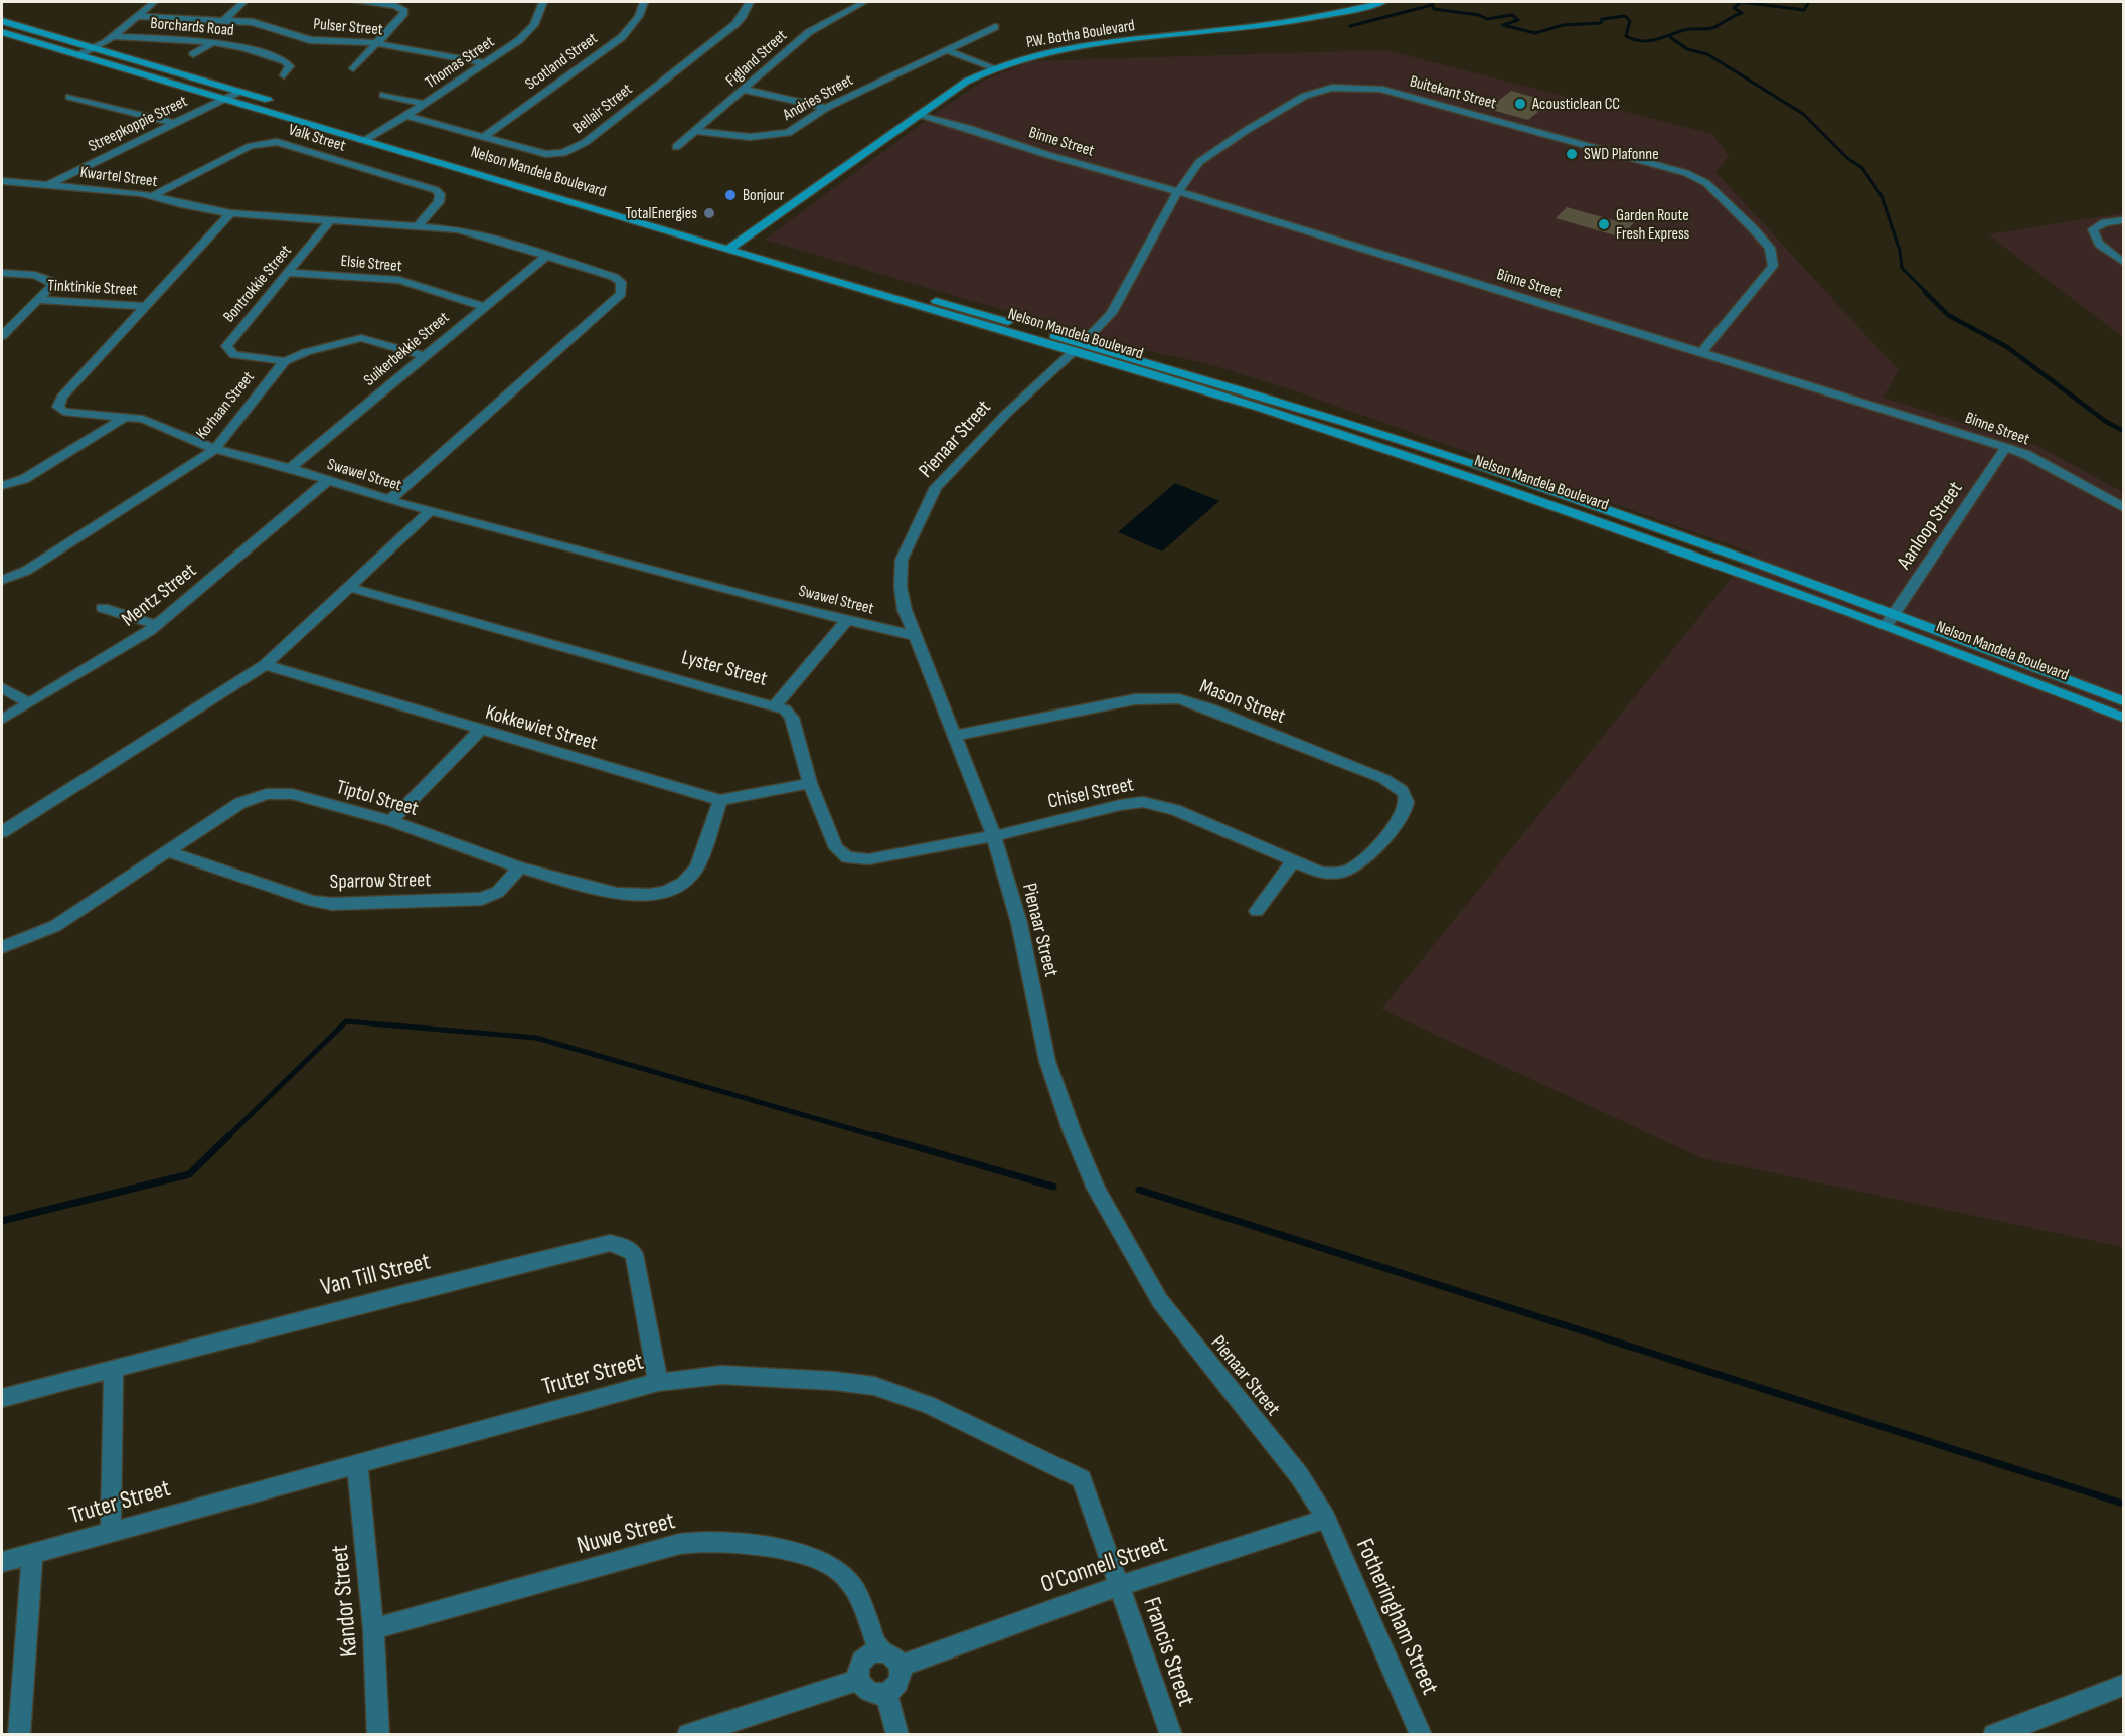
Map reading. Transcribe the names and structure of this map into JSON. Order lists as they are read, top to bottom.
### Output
{
  "streets": {
    "street": [
      "Borchards Road",
      "Pulser Street",
      "P.W. Botha Boulevard",
      "Figland Street",
      "Scotland Street",
      "Thomas Street",
      "Buitekant Street",
      "Andries Street",
      "Bellair Street",
      "Streepkoppie Street",
      "Valk Street",
      "Binne Street",
      "Nelson Mandela Boulevard",
      "Kwartel Street",
      "Elsie Street",
      "Bontrokkie Street",
      "Tinktinkie Street",
      "Suikerbekkie Street",
      "Korhaan Street",
      "Pienaar Street",
      "Swawel Street",
      "Aanloop Street",
      "Mentz Street",
      "Lyster Street",
      "Mason Street",
      "Kokkewiet Street",
      "Chisel Street",
      "Tiptol Street",
      "Sparrow Street",
      "Van Till Street",
      "Truter Street",
      "Nuwe Street",
      "O'Connell Street",
      "Kandor Street",
      "Fotheringham Street",
      "Francis Street"
    ]
  },
  "crossings": [
    ["Pulser Street", "Thomas Street"],
    ["P.W. Botha Boulevard", "Binne Street"],
    ["P.W. Botha Boulevard", "Nelson Mandela Boulevard"],
    ["Figland Street", "Andries Street"],
    ["Scotland Street", "Bellair Street"],
    ["Thomas Street", "Bellair Street"],
    ["Thomas Street", "Nelson Mandela Boulevard"],
    ["Buitekant Street", "Binne Street"],
    ["Buitekant Street", "Nelson Mandela Boulevard"],
    ["Buitekant Street", "Pienaar Street"],
    ["Streepkoppie Street", "Nelson Mandela Boulevard"],
    ["Streepkoppie Street", "Kwartel Street"],
    ["Valk Street", "Kwartel Street"],
    ["Binne Street", "Aanloop Street"],
    ["Nelson Mandela Boulevard", "Pienaar Street"],
    ["Nelson Mandela Boulevard", "Aanloop Street"],
    ["Kwartel Street", "Bontrokkie Street"],
    ["Kwartel Street", "Suikerbekkie Street"],
    ["Kwartel Street", "Swawel Street"],
    ["Elsie Street", "Bontrokkie Street"],
    ["Elsie Street", "Suikerbekkie Street"],
    ["Bontrokkie Street", "Korhaan Street"],
    ["Tinktinkie Street", "Swawel Street"],
    ["Suikerbekkie Street", "Swawel Street"],
    ["Korhaan Street", "Swawel Street"],
    ["Pienaar Street", "Swawel Street"],
    ["Pienaar Street", "Lyster Street"],
    ["Pienaar Street", "Mason Street"],
    ["Pienaar Street", "Chisel Street"],
    ["Pienaar Street", "O'Connell Street"],
    ["Pienaar Street", "Fotheringham Street"],
    ["Swawel Street", "Mentz Street"],
    ["Lyster Street", "Kokkewiet Street"],
    ["Lyster Street", "Chisel Street"],
    ["Mason Street", "Chisel Street"],
    ["Kokkewiet Street", "Tiptol Street"],
    ["Tiptol Street", "Sparrow Street"],
    ["Van Till Street", "Truter Street"],
    ["Truter Street", "O'Connell Street"],
    ["Truter Street", "Kandor Street"],
    ["Truter Street", "Francis Street"],
    ["Nuwe Street", "O'Connell Street"],
    ["Nuwe Street", "Kandor Street"],
    ["O'Connell Street", "Fotheringham Street"],
    ["O'Connell Street", "Francis Street"]
  ],
  "places": [
    "Acousticlean CC",
    "SWD Plafonne",
    "Bonjour",
    "TotalEnergies",
    "Garden Route Fresh Express"
  ]
}
